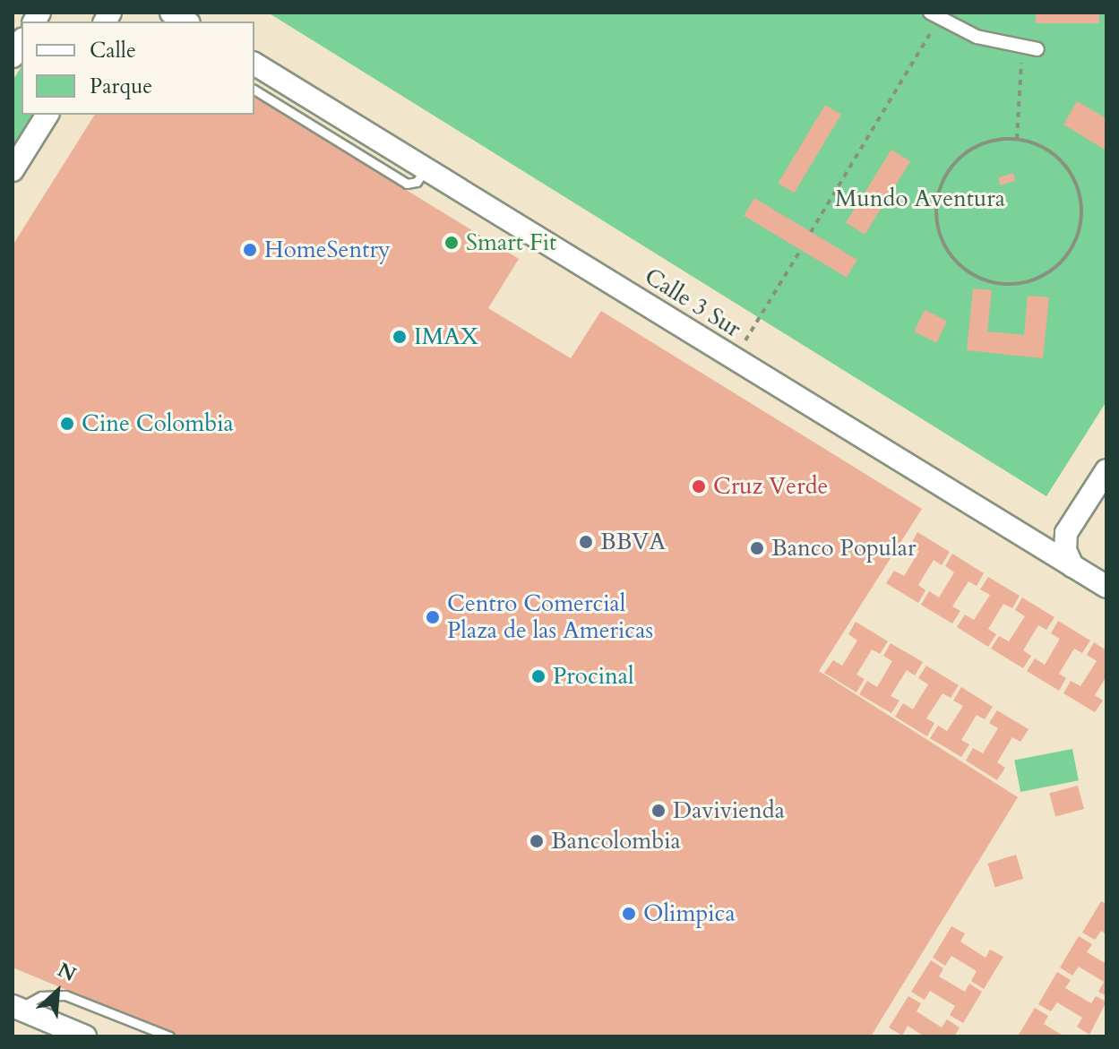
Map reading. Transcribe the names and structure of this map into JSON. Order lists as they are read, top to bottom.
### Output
{
  "streets": {
    "street": ["Calle 3 Sur"]
  },
  "parks": ["Mundo Aventura"],
  "places": [
    "Smart Fit",
    "HomeSentry",
    "IMAX",
    "Cine Colombia",
    "Cruz Verde",
    "BBVA",
    "Banco Popular",
    "Centro Comercial Plaza de las Americas",
    "Procinal",
    "Davivienda",
    "Bancolombia",
    "Olimpica"
  ],
  "legend": ["Calle", "Parque"],
  "north": "top right"
}
